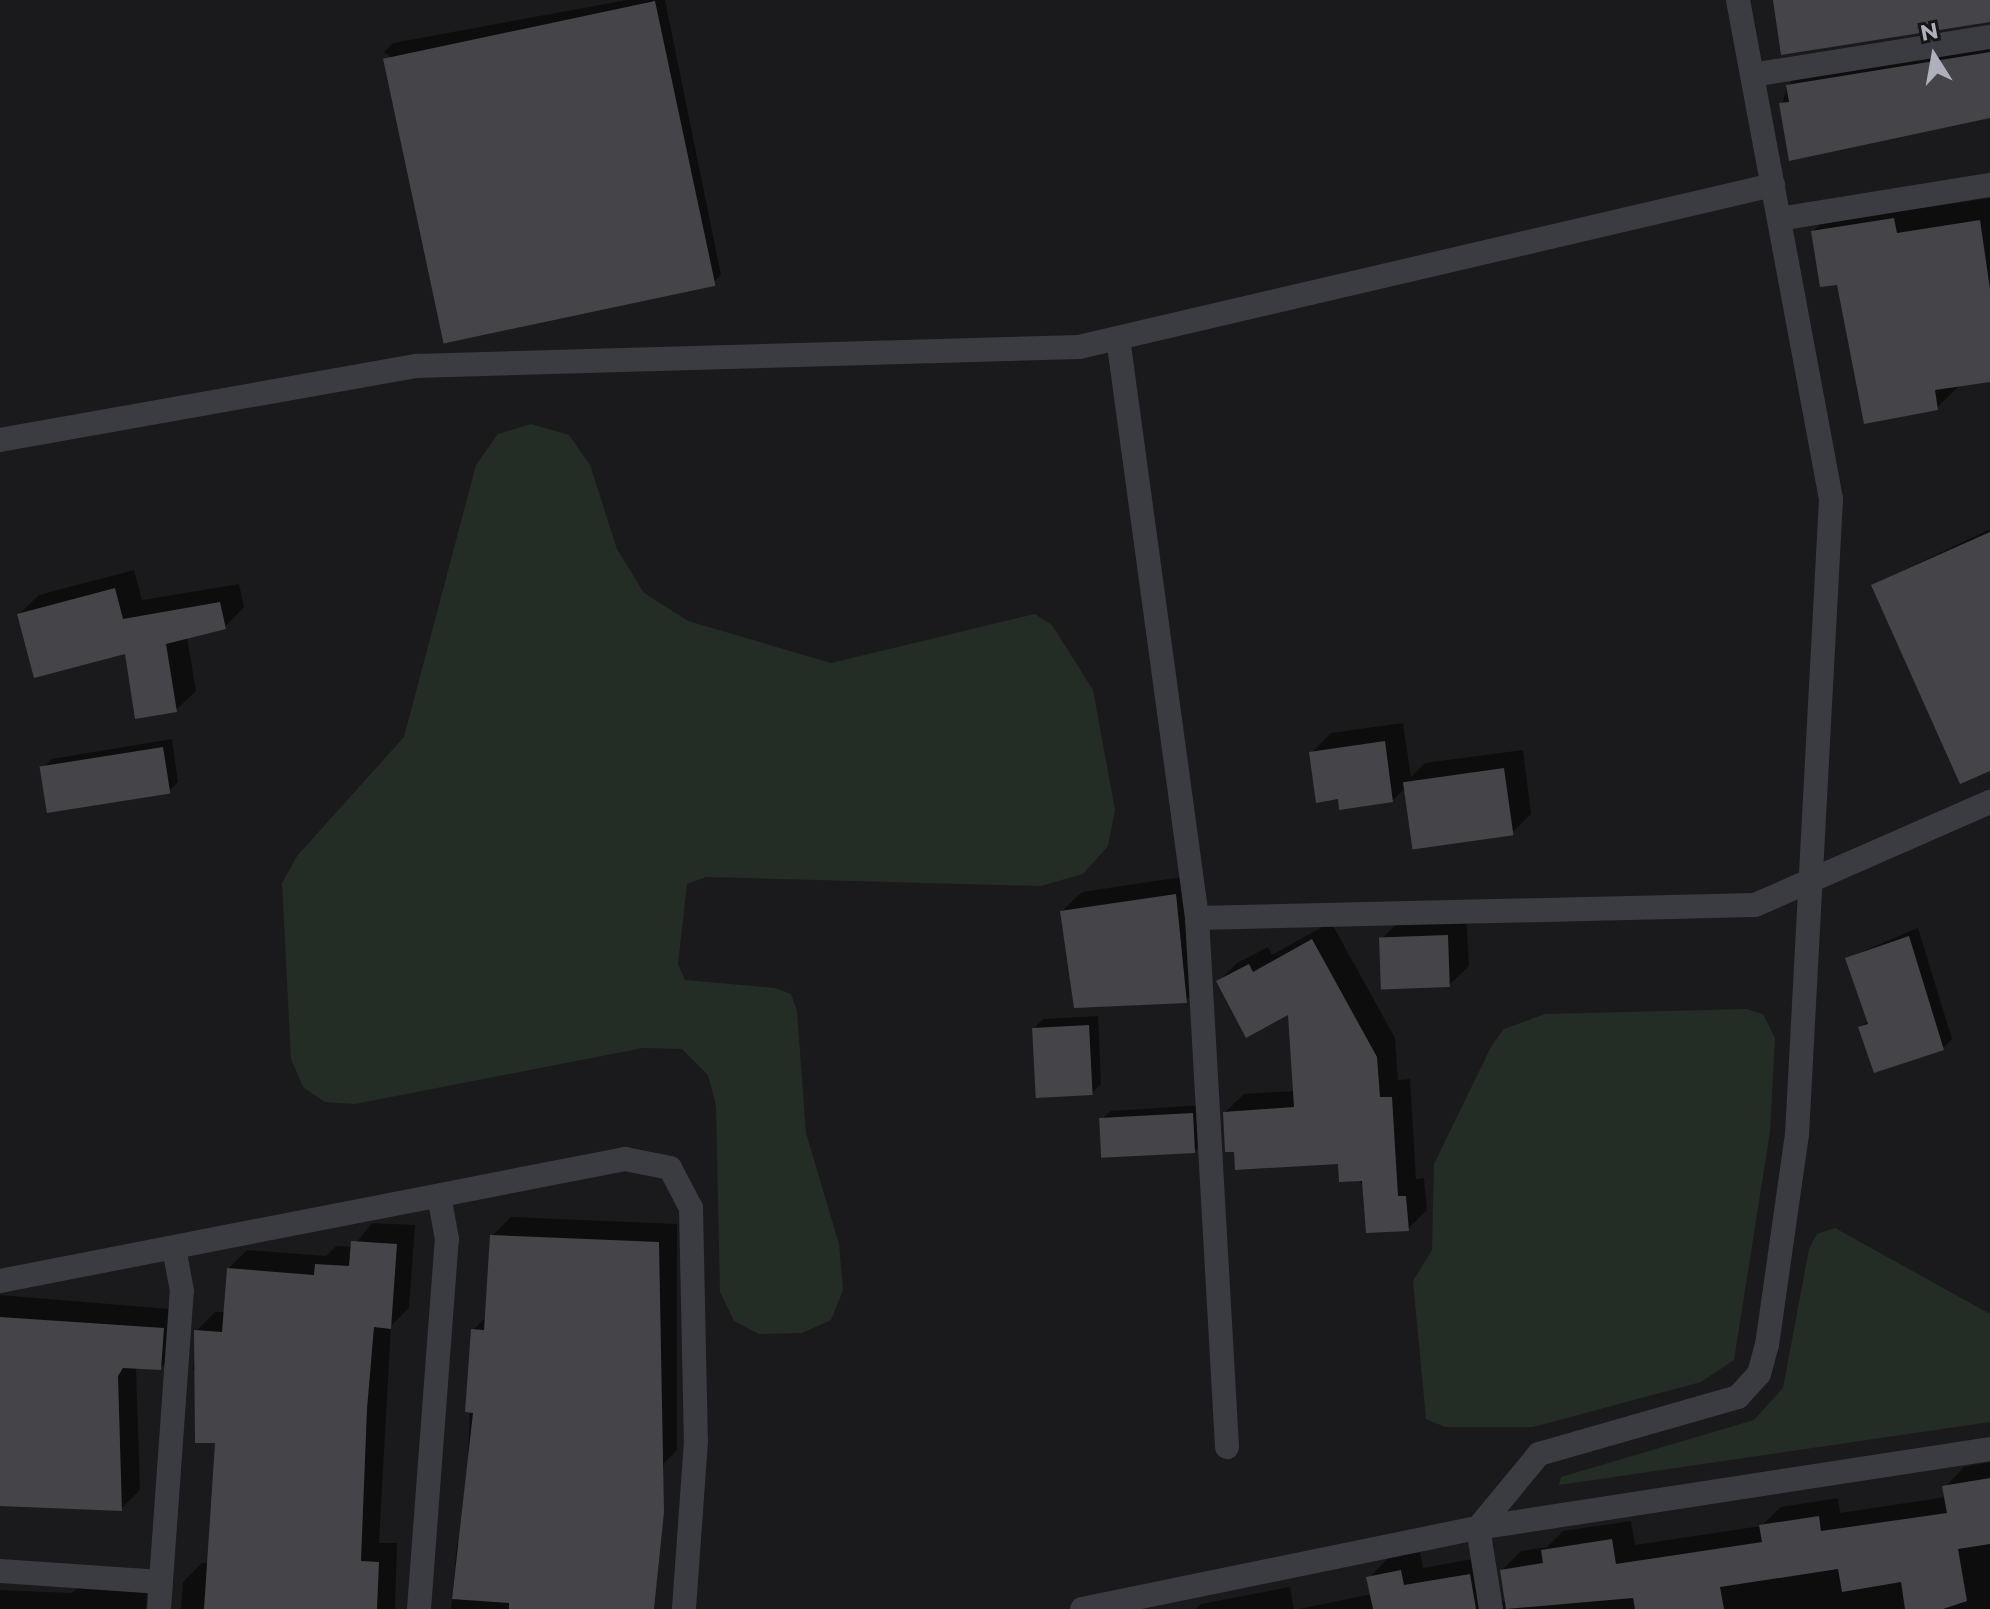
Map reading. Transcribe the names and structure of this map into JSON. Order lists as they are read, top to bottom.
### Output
{
  "north": "top"
}
